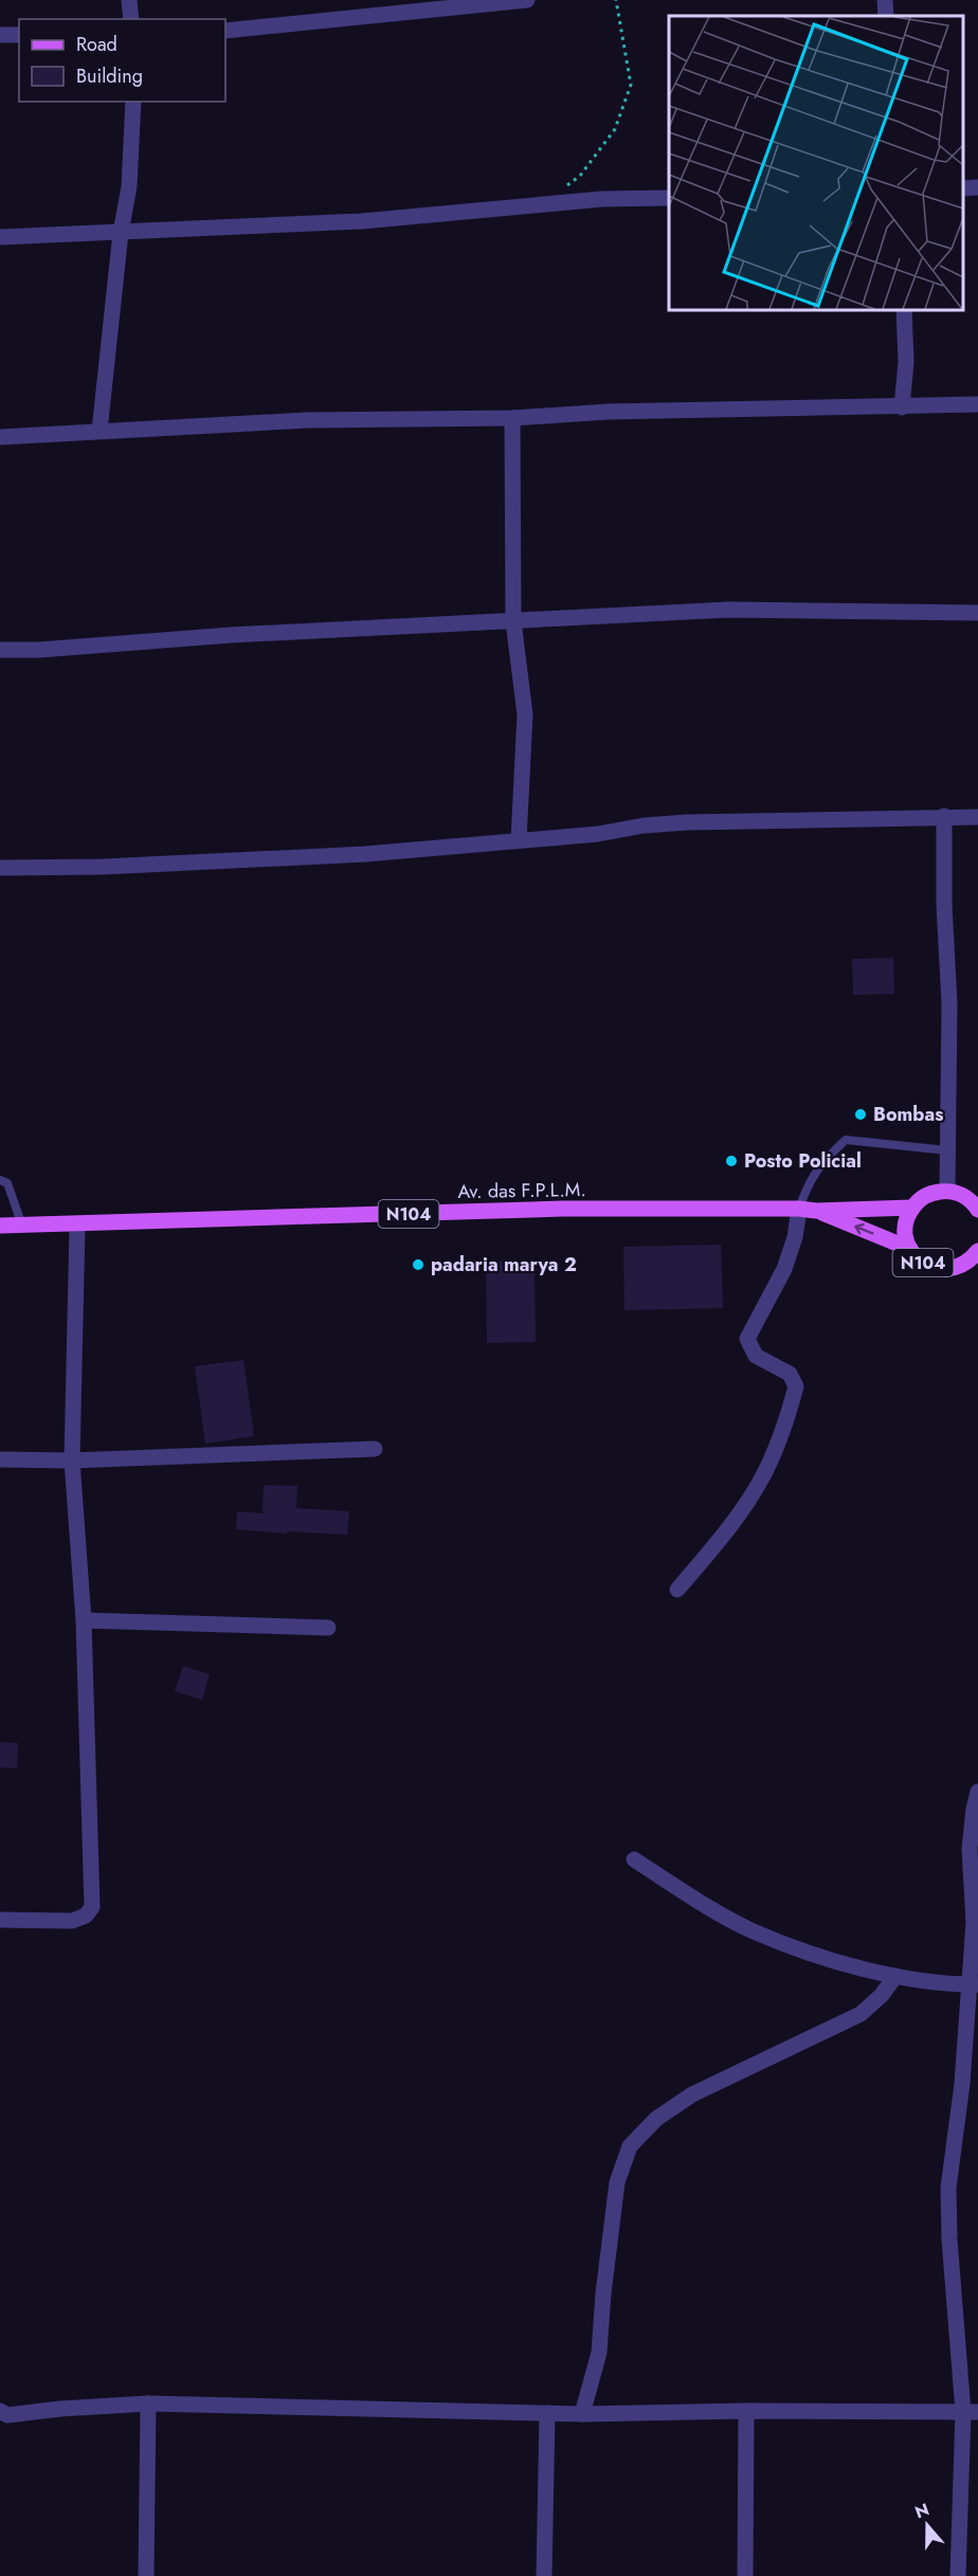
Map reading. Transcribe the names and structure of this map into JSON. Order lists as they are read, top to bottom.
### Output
{
  "streets": {
    "main road": ["Av. das F.P.L.M.", "N104"]
  },
  "crossings": [
    ["Av. das F.P.L.M.", "N104"]
  ],
  "places": ["Bombas", "Posto Policial", "padaria marya 2"],
  "legend": ["Road", "Building"],
  "north": "top"
}
